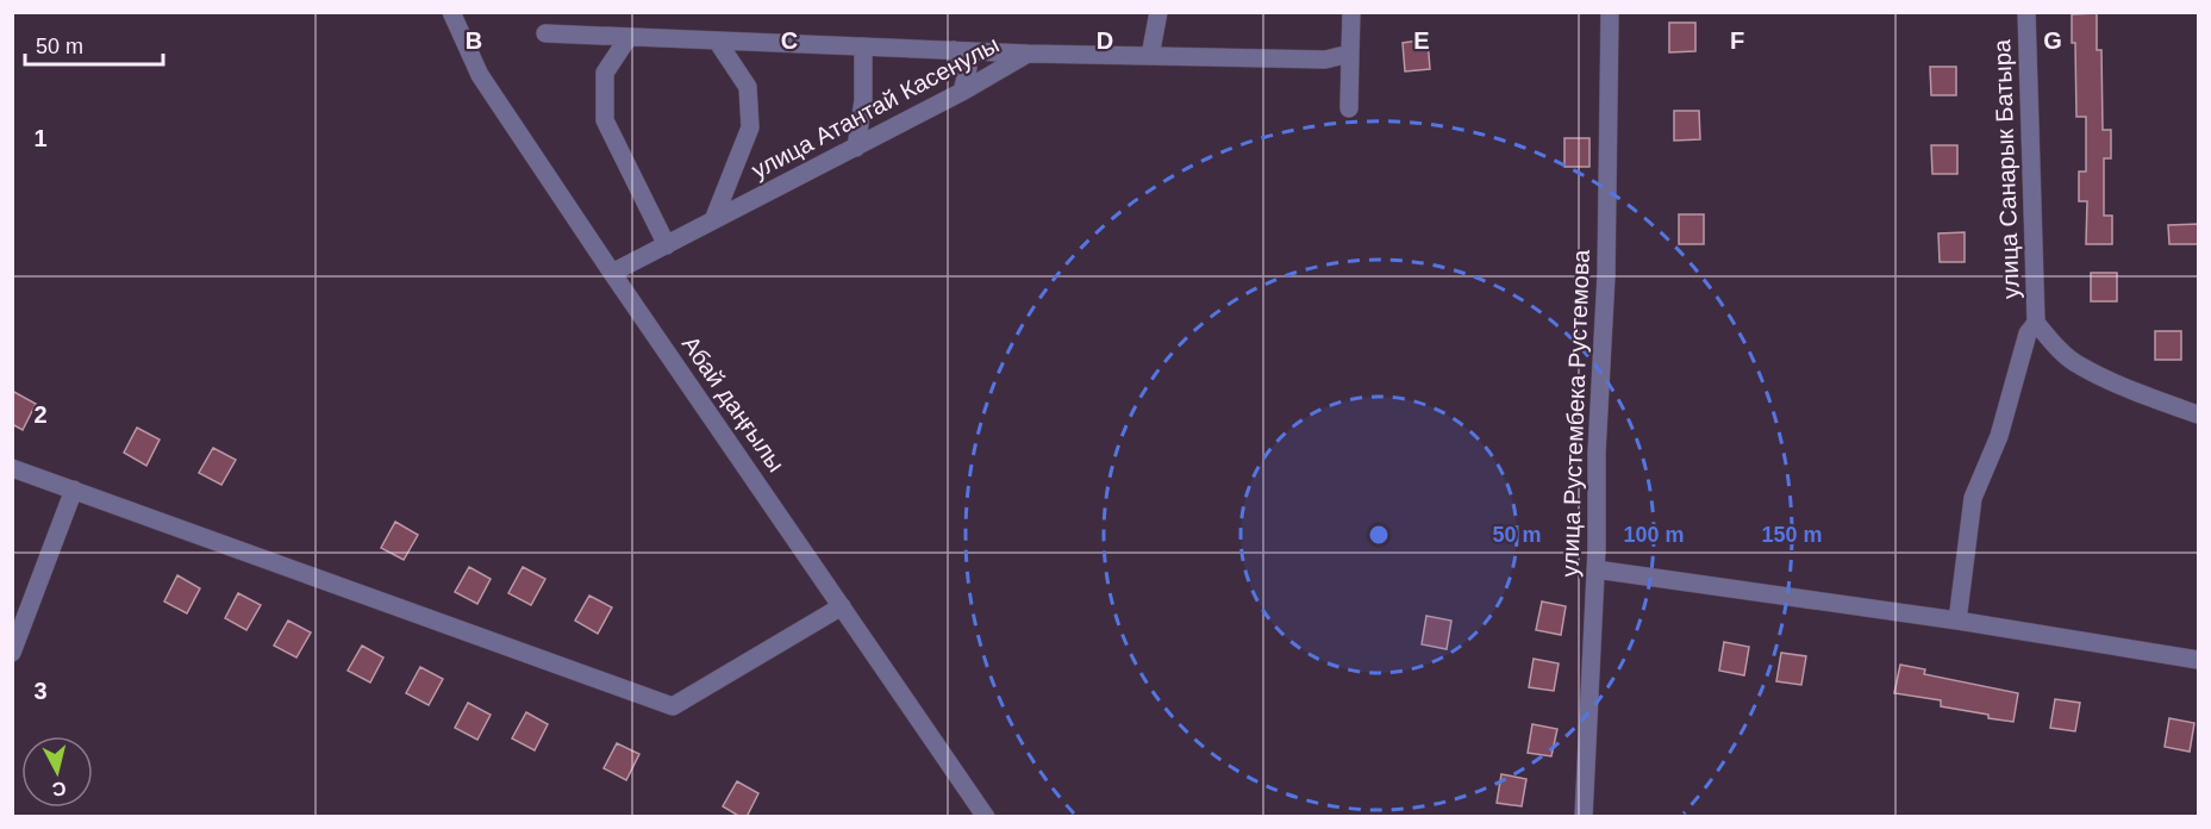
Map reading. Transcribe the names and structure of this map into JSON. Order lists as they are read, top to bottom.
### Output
{
  "streets": {
    "street": [
      "улица Атантай Касенулы",
      "улица Санарык Батыра",
      "Абай даңғылы",
      "улица Рустембека Рустемова"
    ]
  },
  "crossings": [
    ["улица Атантай Касенулы", "Абай даңғылы"]
  ],
  "scale_bar": "50 m",
  "north": "bottom",
  "grid": {
    "columns": [
      "B",
      "C",
      "D",
      "E",
      "F",
      "G"
    ],
    "rows": ["1", "2", "3"]
  },
  "rings": ["50 m", "100 m", "150 m"]
}
